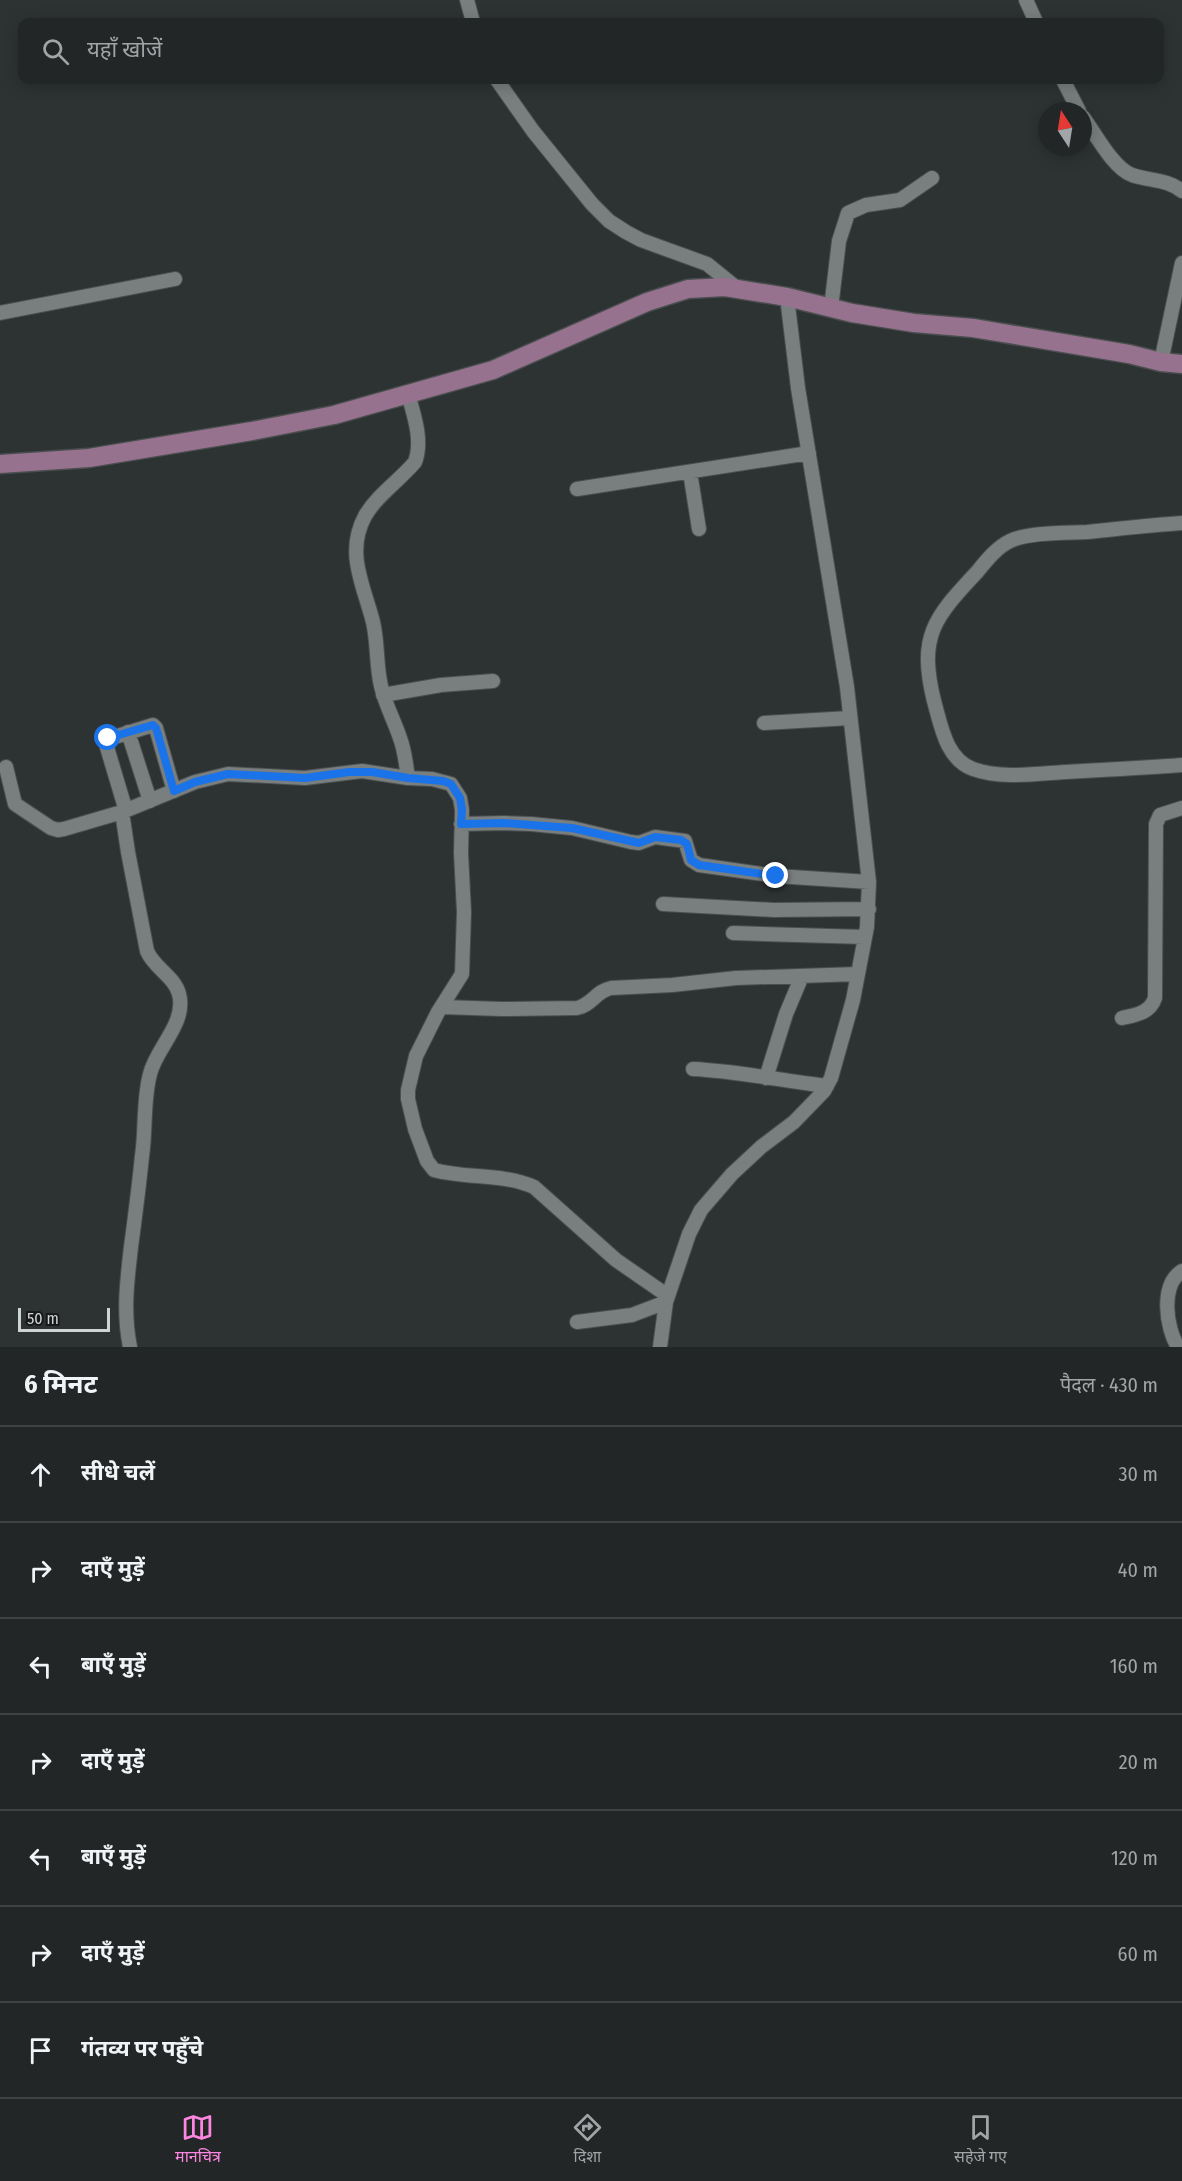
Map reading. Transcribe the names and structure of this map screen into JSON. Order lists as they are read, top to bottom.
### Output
{
  "scale_bar": "50 m",
  "north": "top",
  "page": {
    "search": "यहाँ खोजें",
    "scale": "50 m",
    "heading": ["6 मिनट", "पैदल · 430 m"],
    "list": [
      ["सीधे चलें", "30 m"],
      ["दाएँ मुड़ें", "40 m"],
      ["बाएँ मुड़ें", "160 m"],
      ["दाएँ मुड़ें", "20 m"],
      ["बाएँ मुड़ें", "120 m"],
      ["दाएँ मुड़ें", "60 m"],
      "गंतव्य पर पहुँचे"
    ],
    "nav": ["मानचित्र", "दिशा", "सहेजे गए"]
  }
}
